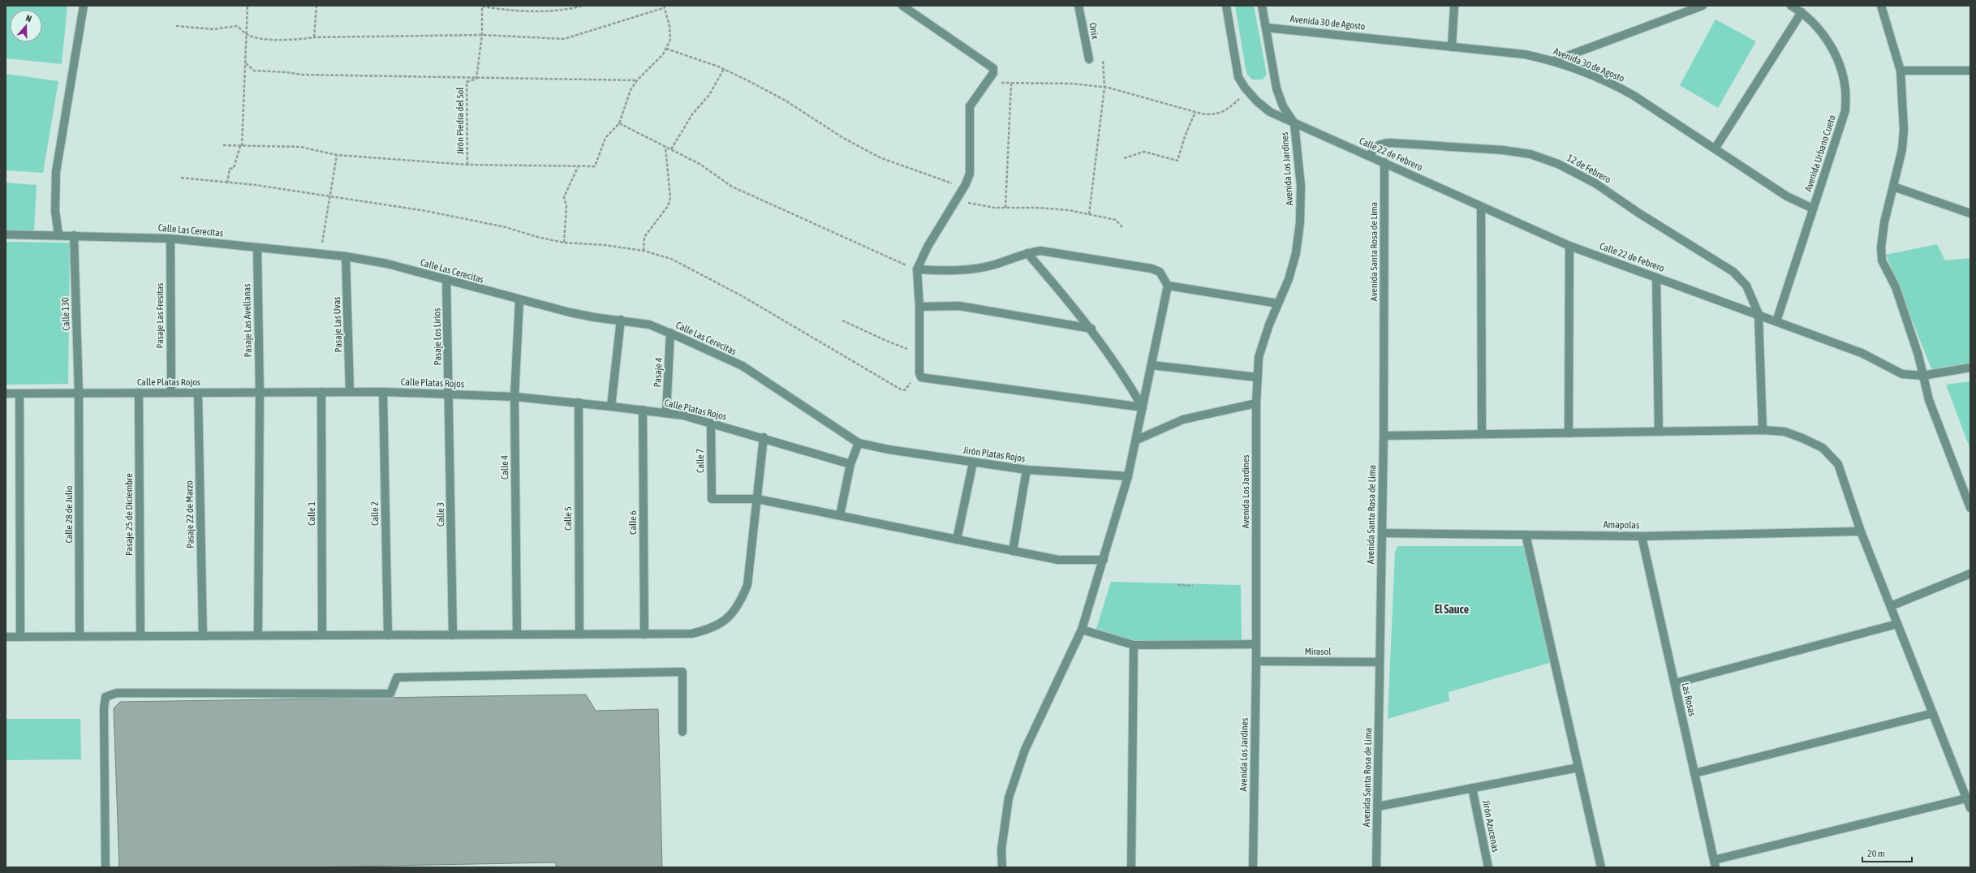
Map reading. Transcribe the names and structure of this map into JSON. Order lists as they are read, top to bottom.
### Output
{
  "streets": {
    "street": [
      "Avenida 30 de Agosto",
      "Onix",
      "Avenida Urbano Cueto",
      "Calle 22 de Febrero",
      "Avenida Los Jardines",
      "12 de Febrero",
      "Calle Las Cerecitas",
      "Avenida Santa Rosa de Lima",
      "Calle 130",
      "Pasaje Las Fresitas",
      "Pasaje Las Avellanas",
      "Pasaje Las Uvas",
      "Pasaje Los Lirios",
      "Pasaje 4",
      "Calle Platas Rojos",
      "Jirón Platas Rojos",
      "Calle 7",
      "Calle 4",
      "Calle 1",
      "Calle 2",
      "Calle 28 de Julio",
      "Pasaje 25 de Diciembre",
      "Pasaje 22 de Marzo",
      "Calle 3",
      "Calle 5",
      "Calle 6",
      "Amapolas",
      "Mirasol",
      "Las Rosas",
      "Jirón Azucenas"
    ],
    "path": ["Jirón Piedra del Sol"]
  },
  "crossings": [
    ["Avenida 30 de Agosto", "Avenida Urbano Cueto"],
    ["Avenida Urbano Cueto", "Calle 22 de Febrero"],
    ["Calle 22 de Febrero", "Avenida Los Jardines"],
    ["Calle 22 de Febrero", "12 de Febrero"],
    ["Calle 22 de Febrero", "Avenida Santa Rosa de Lima"],
    ["Avenida Los Jardines", "Mirasol"],
    ["Calle Las Cerecitas", "Calle 130"],
    ["Calle Las Cerecitas", "Pasaje Las Fresitas"],
    ["Calle Las Cerecitas", "Pasaje Las Avellanas"],
    ["Calle Las Cerecitas", "Pasaje Las Uvas"],
    ["Calle Las Cerecitas", "Pasaje Los Lirios"],
    ["Calle Las Cerecitas", "Pasaje 4"],
    ["Calle Las Cerecitas", "Jirón Platas Rojos"],
    ["Calle Las Cerecitas", "Calle 4"],
    ["Avenida Santa Rosa de Lima", "Amapolas"],
    ["Avenida Santa Rosa de Lima", "Mirasol"],
    ["Calle 130", "Calle Platas Rojos"],
    ["Calle 130", "Calle 28 de Julio"],
    ["Pasaje Las Fresitas", "Calle Platas Rojos"],
    ["Pasaje Las Avellanas", "Calle Platas Rojos"],
    ["Pasaje Las Uvas", "Calle Platas Rojos"],
    ["Pasaje Los Lirios", "Calle Platas Rojos"],
    ["Pasaje Los Lirios", "Calle 3"],
    ["Pasaje 4", "Calle Platas Rojos"],
    ["Calle Platas Rojos", "Calle 7"],
    ["Calle Platas Rojos", "Calle 4"],
    ["Calle Platas Rojos", "Calle 1"],
    ["Calle Platas Rojos", "Calle 2"],
    ["Calle Platas Rojos", "Calle 28 de Julio"],
    ["Calle Platas Rojos", "Pasaje 25 de Diciembre"],
    ["Calle Platas Rojos", "Pasaje 22 de Marzo"],
    ["Calle Platas Rojos", "Calle 3"],
    ["Calle Platas Rojos", "Calle 5"],
    ["Calle Platas Rojos", "Calle 6"],
    ["Amapolas", "Las Rosas"]
  ],
  "districts": ["El Sauce"],
  "scale_bar": "20 m",
  "north": "top"
}
